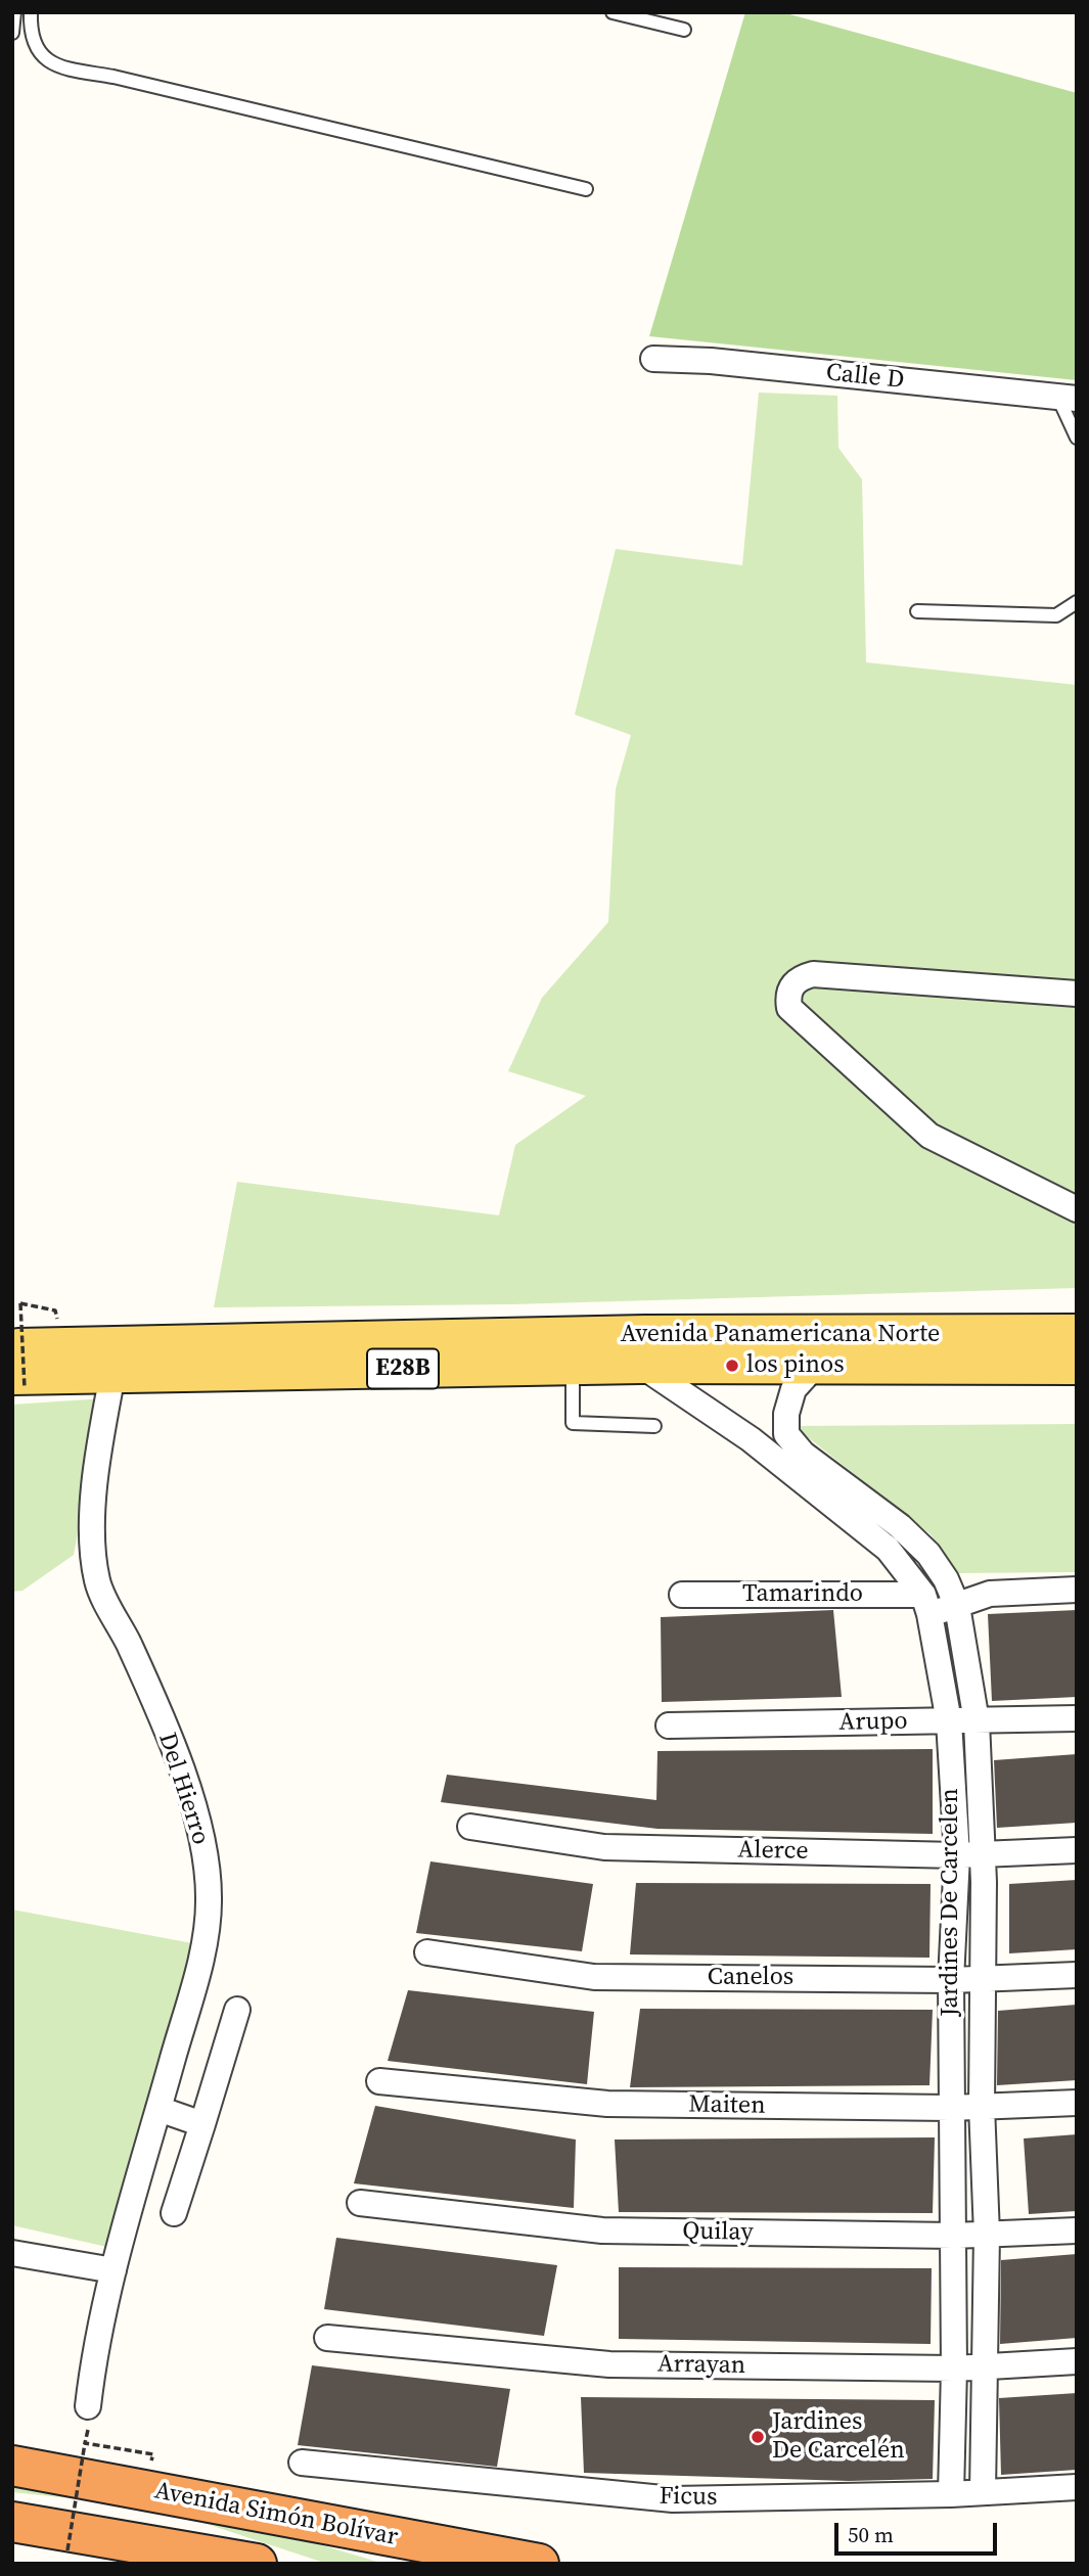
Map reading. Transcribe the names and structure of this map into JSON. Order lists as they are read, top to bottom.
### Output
{
  "streets": {
    "highway": ["Avenida Simón Bolívar"],
    "main road": ["Avenida Panamericana Norte", "E28B"],
    "street": [
      "Calle D",
      "Tamarindo",
      "Arupo",
      "Del Hierro",
      "Alerce",
      "Jardines De Carcelen",
      "Canelos",
      "Maiten",
      "Quilay",
      "Arrayan",
      "Ficus"
    ]
  },
  "crossings": [
    ["Avenida Panamericana Norte", "Del Hierro"],
    ["Avenida Panamericana Norte", "Jardines De Carcelen"],
    ["Tamarindo", "Jardines De Carcelen"],
    ["Arupo", "Jardines De Carcelen"],
    ["Alerce", "Jardines De Carcelen"],
    ["Jardines De Carcelen", "Canelos"],
    ["Jardines De Carcelen", "Maiten"],
    ["Jardines De Carcelen", "Quilay"],
    ["Jardines De Carcelen", "Arrayan"],
    ["Jardines De Carcelen", "Ficus"]
  ],
  "places": ["los pinos", "Jardines De Carcelén"],
  "scale_bar": "50 m"
}
